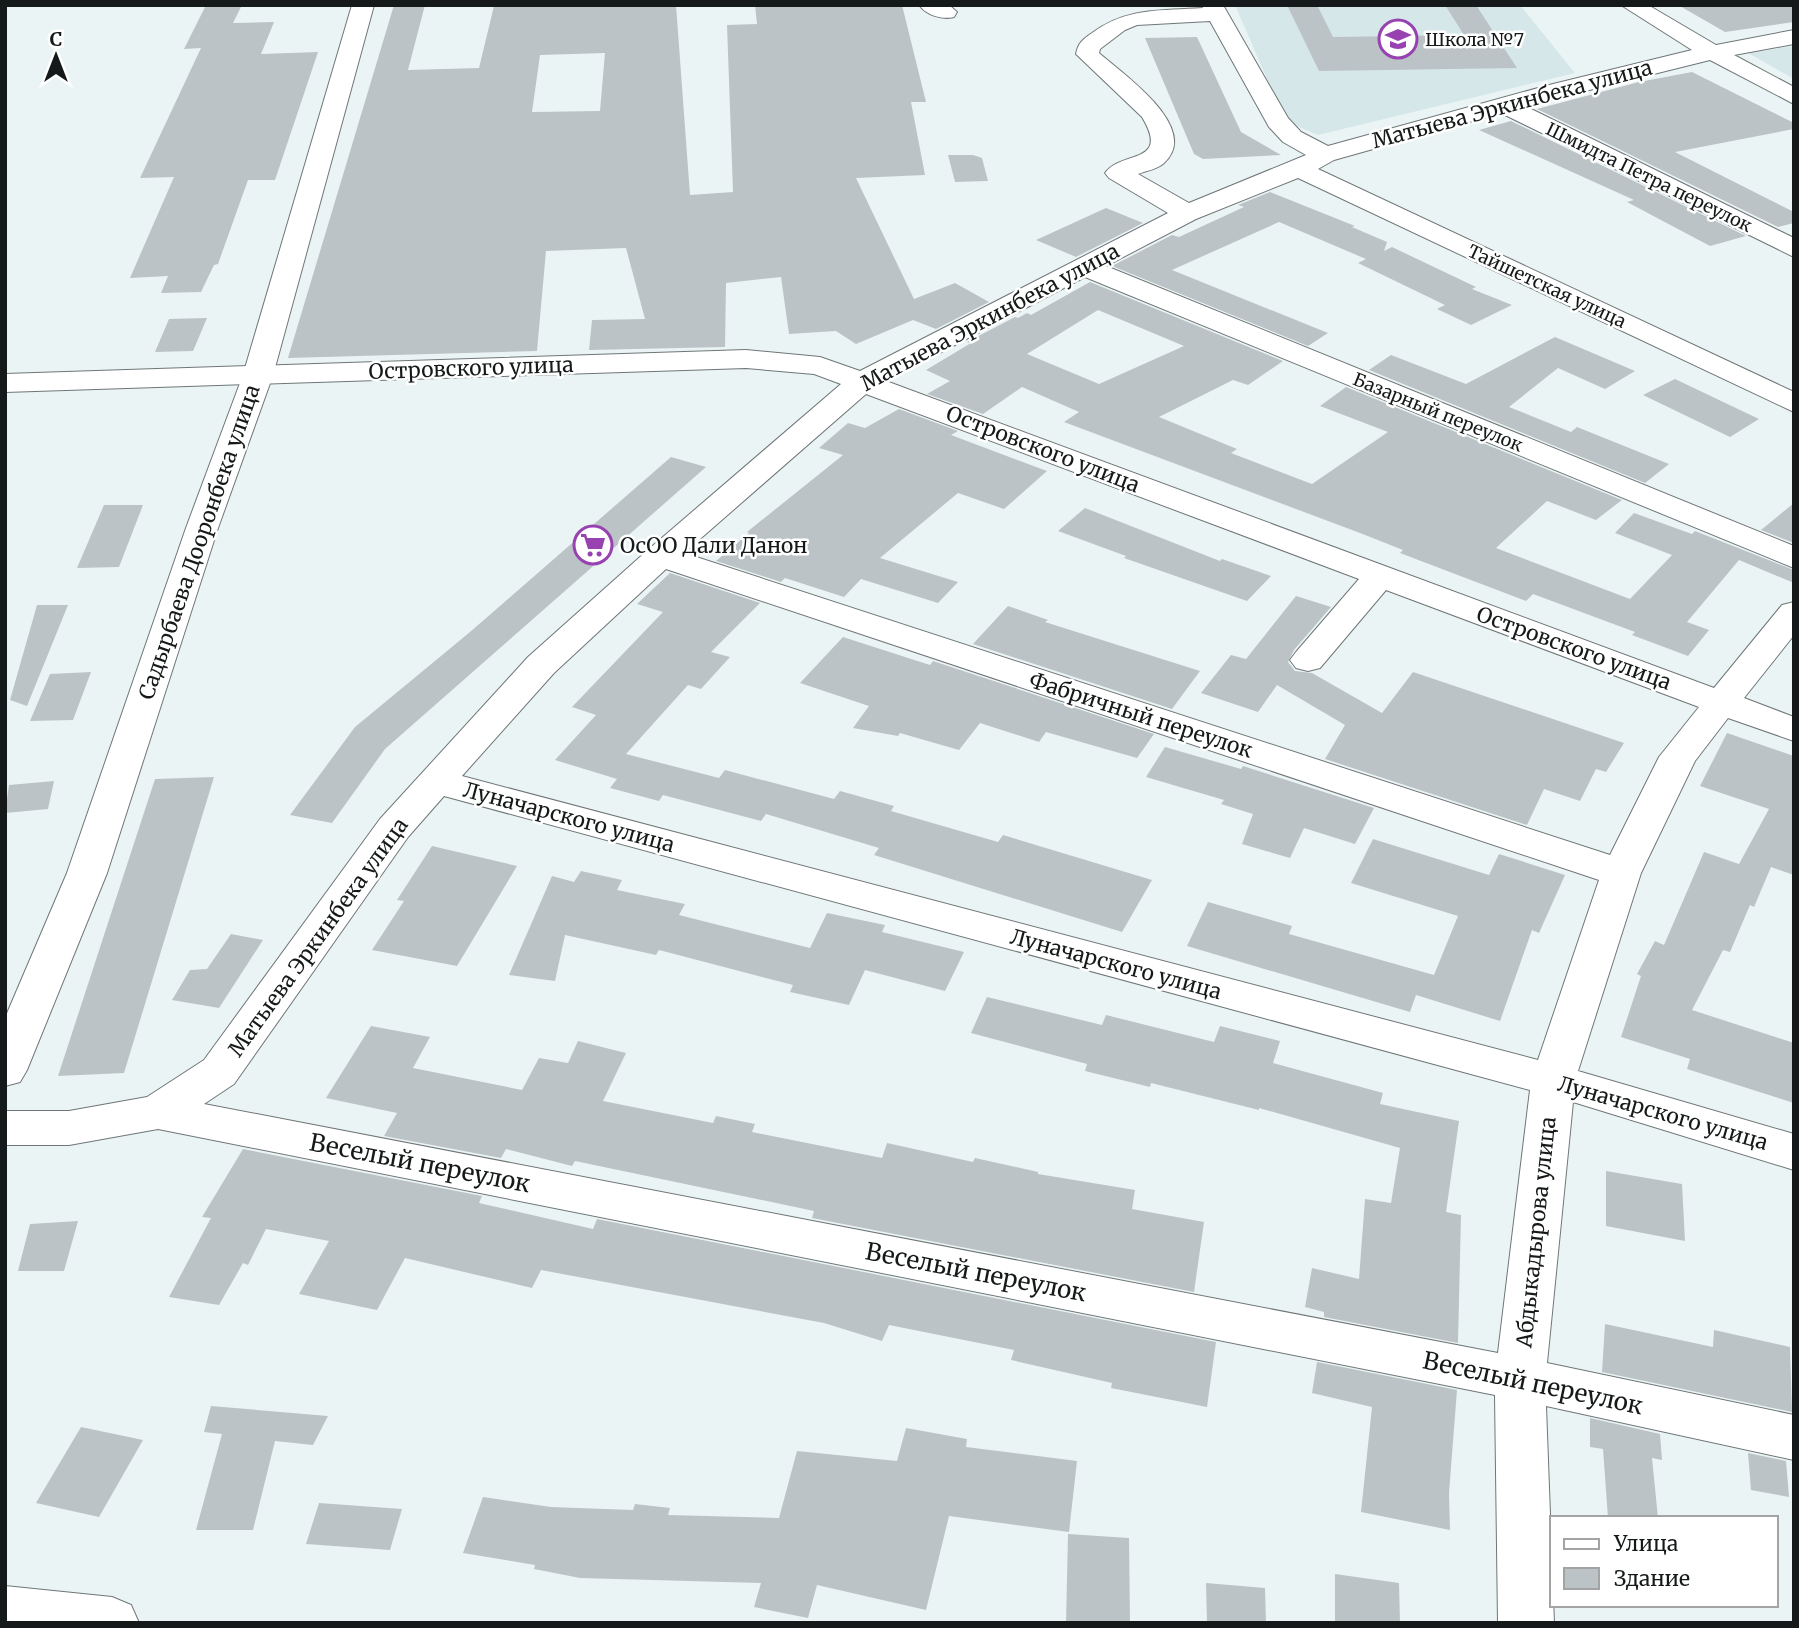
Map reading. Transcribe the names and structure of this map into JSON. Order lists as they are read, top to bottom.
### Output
{
  "streets": {
    "street": [
      "Матыева Эркинбека улица",
      "Шмидта Петра переулок",
      "Тайшетская улица",
      "Островского улица",
      "Базарный переулок",
      "Садырбаева Дооронбека улица",
      "Фабричный переулок",
      "Луначарского улица",
      "Веселый переулок",
      "Абдыкадырова улица"
    ]
  },
  "crossings": [
    ["Матыева Эркинбека улица", "Шмидта Петра переулок"],
    ["Матыева Эркинбека улица", "Тайшетская улица"],
    ["Матыева Эркинбека улица", "Островского улица"],
    ["Матыева Эркинбека улица", "Базарный переулок"],
    ["Матыева Эркинбека улица", "Фабричный переулок"],
    ["Матыева Эркинбека улица", "Луначарского улица"],
    ["Матыева Эркинбека улица", "Веселый переулок"],
    ["Островского улица", "Садырбаева Дооронбека улица"],
    ["Островского улица", "Абдыкадырова улица"],
    ["Фабричный переулок", "Абдыкадырова улица"],
    ["Луначарского улица", "Абдыкадырова улица"],
    ["Веселый переулок", "Абдыкадырова улица"]
  ],
  "places": {
    "school or university": ["Школа №7"],
    "supermarket": ["ОсОО Дали Данон"]
  },
  "legend": ["Улица", "Здание"],
  "north": "top"
}
